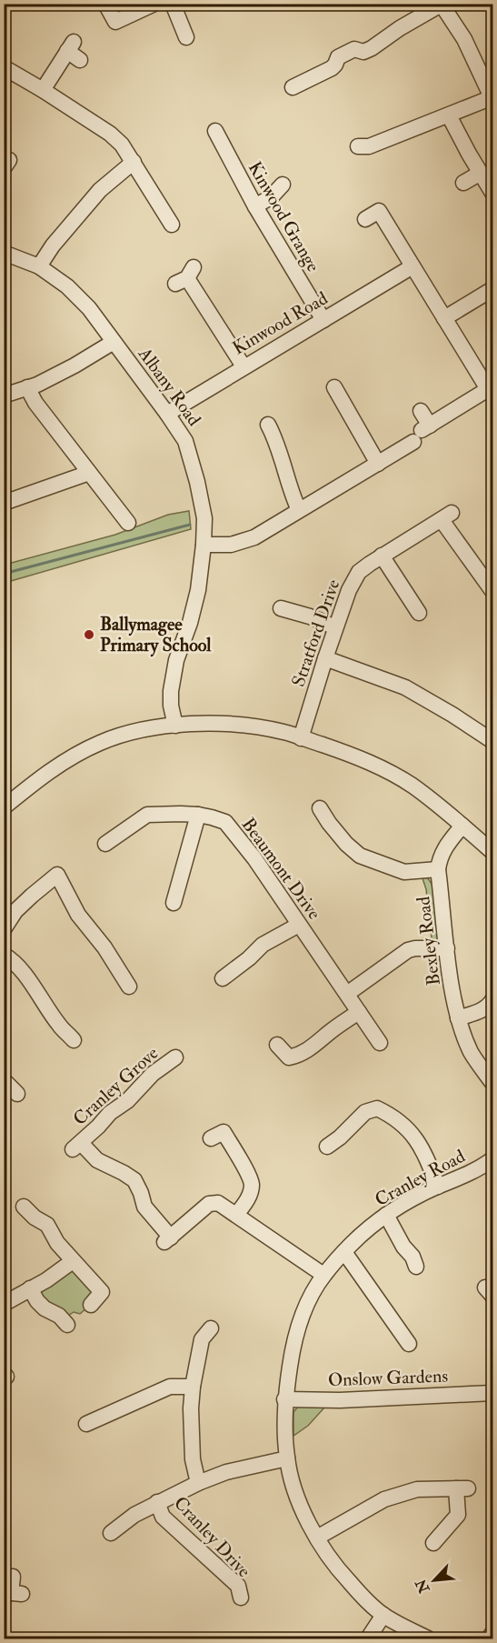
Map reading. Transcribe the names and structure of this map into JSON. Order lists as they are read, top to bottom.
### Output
{
  "streets": {
    "street": [
      "Kinwood Grange",
      "Kinwood Road",
      "Albany Road",
      "Stratford Drive",
      "Beaumont Drive",
      "Bexley Road",
      "Cranley Grove",
      "Cranley Road",
      "Onslow Gardens",
      "Cranley Drive"
    ]
  },
  "crossings": [
    ["Kinwood Grange", "Kinwood Road"],
    ["Kinwood Road", "Albany Road"],
    ["Cranley Grove", "Cranley Road"],
    ["Cranley Road", "Onslow Gardens"]
  ],
  "places": ["Ballymagee Primary School"],
  "north": "bottom left"
}
